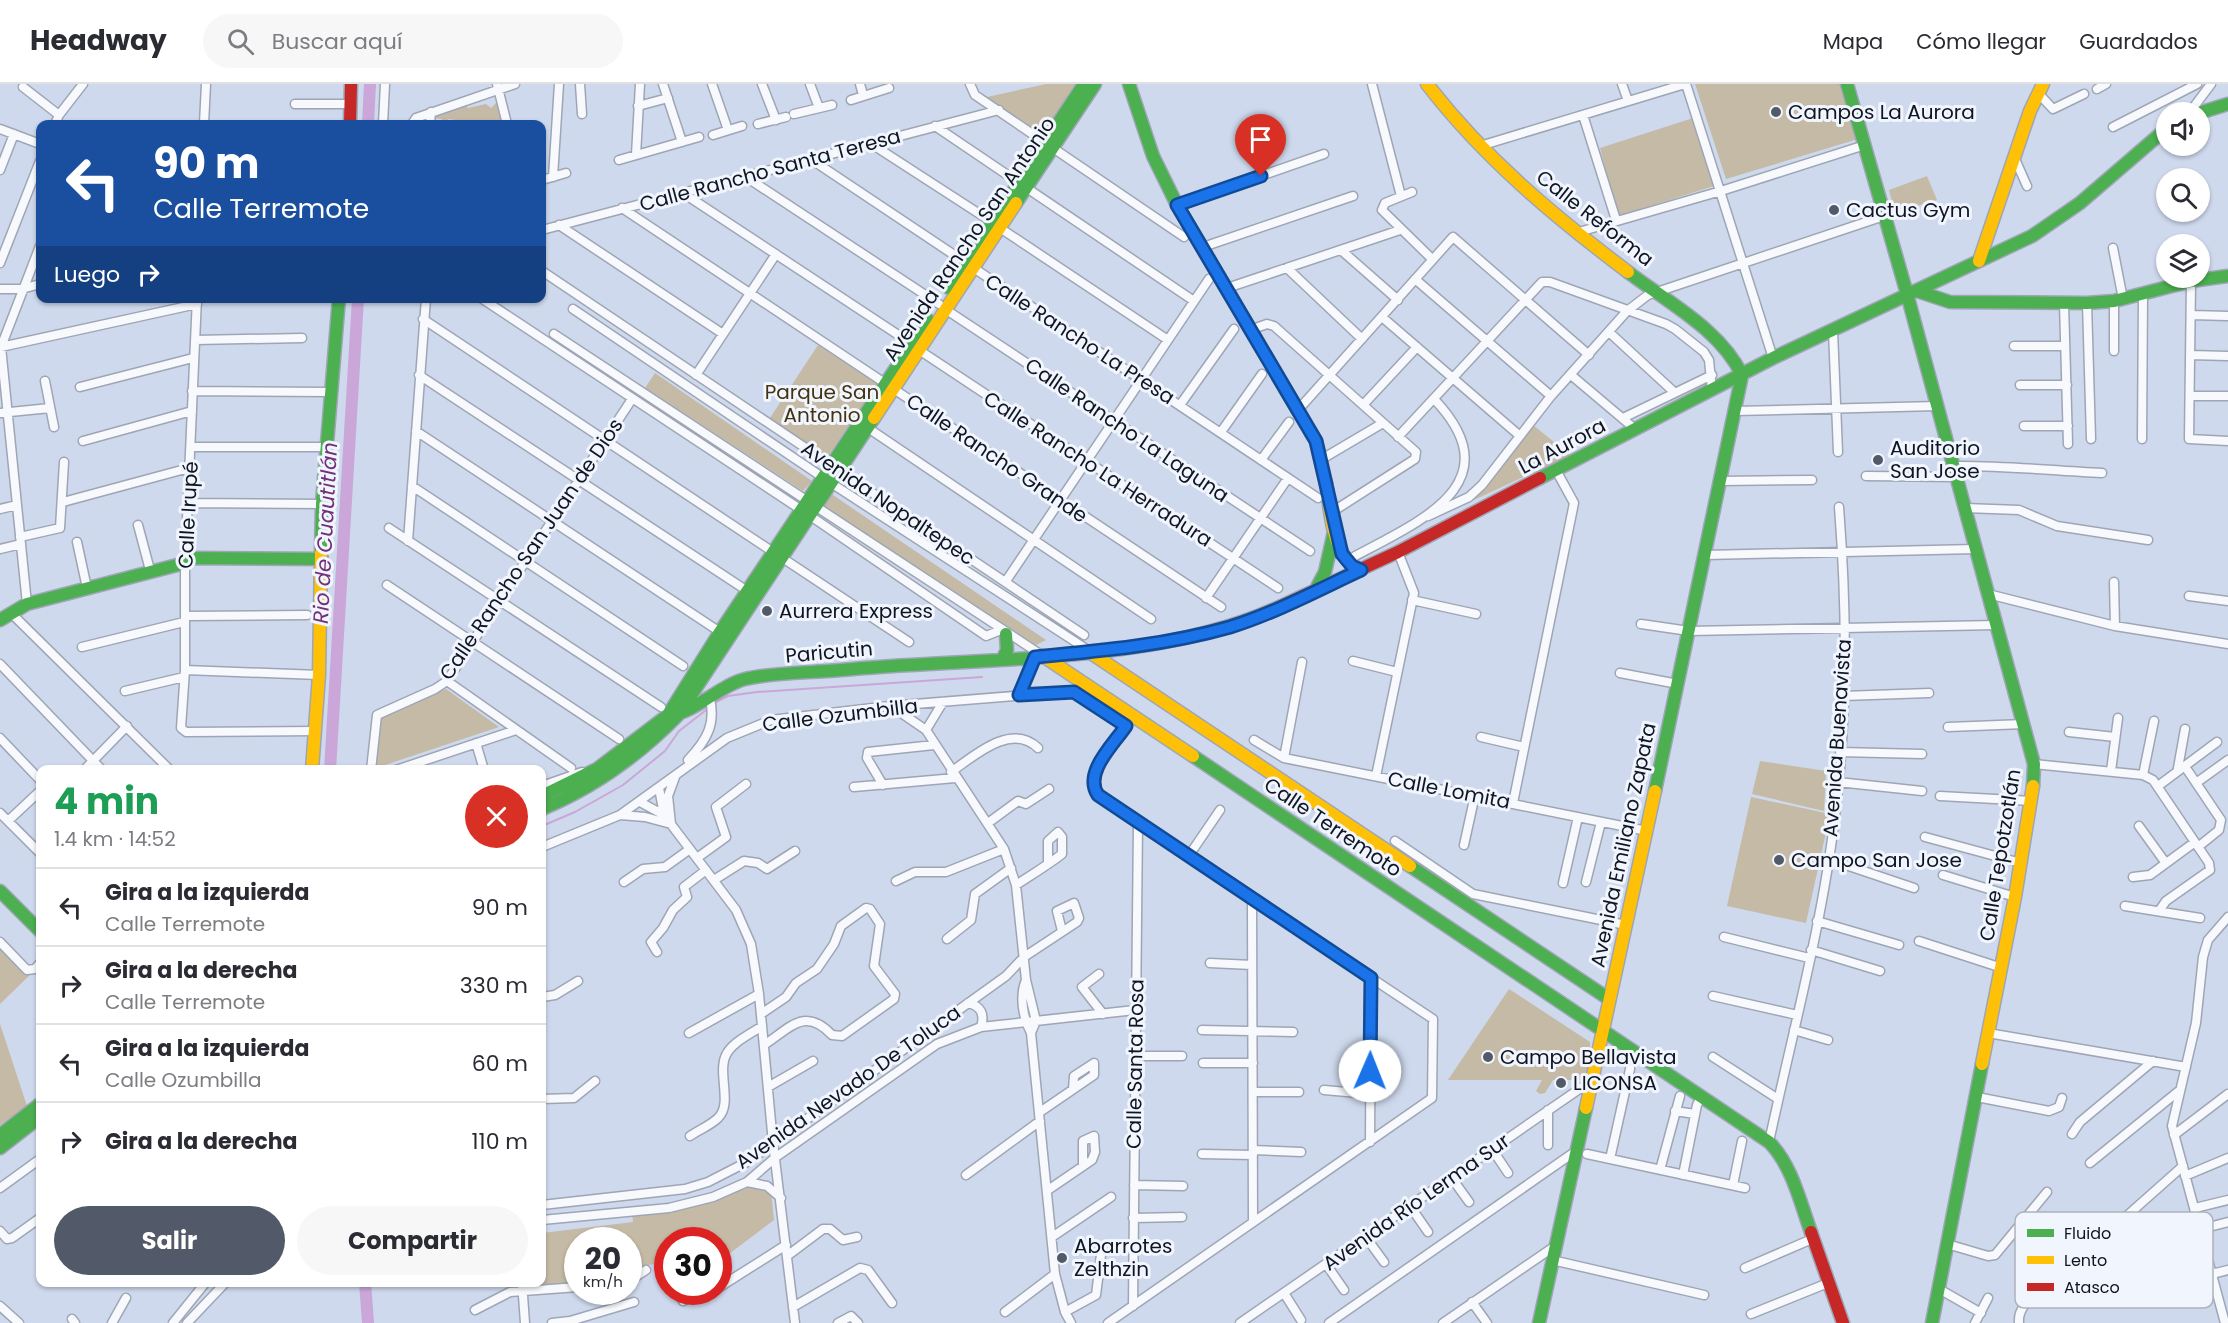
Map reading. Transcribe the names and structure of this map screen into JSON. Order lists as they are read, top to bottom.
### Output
{
  "streets": {
    "street": [
      "Calle Rancho Santa Teresa",
      "Calle Reforma",
      "Avenida Rancho San Antonio",
      "Calle Rancho La Presa",
      "Calle Rancho La Laguna",
      "La Aurora",
      "Calle Rancho Grande",
      "Calle Rancho La Herradura",
      "Avenida Nopaltepec",
      "Calle Irupé",
      "Calle Rancho San Juan de Dios",
      "Paricutin",
      "Calle Ozumbilla",
      "Avenida Buenavista",
      "Calle Lomita",
      "Calle Terremoto",
      "Avenida Emiliano Zapata",
      "Calle Tepotzotlán",
      "Calle Santa Rosa",
      "Avenida Nevado De Toluca",
      "Avenida Río Lerma Sur"
    ]
  },
  "crossings": [
    ["Calle Rancho Santa Teresa", "Calle Rancho La Presa"],
    ["Calle Rancho Santa Teresa", "Calle Rancho La Laguna"],
    ["Calle Rancho Santa Teresa", "Calle Rancho Grande"],
    ["Calle Rancho Santa Teresa", "Calle Rancho La Herradura"],
    ["Calle Reforma", "La Aurora"],
    ["Calle Reforma", "Avenida Emiliano Zapata"],
    ["Avenida Rancho San Antonio", "Calle Rancho La Presa"],
    ["Avenida Rancho San Antonio", "Calle Rancho La Laguna"],
    ["Avenida Rancho San Antonio", "Calle Rancho Grande"],
    ["Avenida Rancho San Antonio", "Calle Rancho La Herradura"],
    ["Avenida Rancho San Antonio", "Avenida Nopaltepec"],
    ["Avenida Rancho San Antonio", "Paricutin"],
    ["La Aurora", "Paricutin"],
    ["La Aurora", "Calle Terremoto"],
    ["La Aurora", "Avenida Emiliano Zapata"],
    ["La Aurora", "Calle Tepotzotlán"],
    ["Paricutin", "Calle Terremoto"],
    ["Calle Ozumbilla", "Calle Santa Rosa"],
    ["Avenida Buenavista", "Calle Terremoto"],
    ["Calle Lomita", "Avenida Emiliano Zapata"],
    ["Calle Terremoto", "Avenida Emiliano Zapata"],
    ["Avenida Emiliano Zapata", "Avenida Río Lerma Sur"],
    ["Calle Santa Rosa", "Avenida Nevado De Toluca"]
  ],
  "water": ["Rio de Cuautitlán"],
  "parks": ["Parque San Antonio"],
  "places": [
    "Campos La Aurora",
    "Cactus Gym",
    "Auditorio San Jose",
    "Aurrera Express",
    "Campo San Jose",
    "Campo Bellavista",
    "LICONSA",
    "Abarrotes Zelthzin"
  ],
  "legend": ["Fluido", "Lento", "Atasco"],
  "page": {
    "header": "Headway",
    "search": "Buscar aquí",
    "nav": ["Mapa", "Cómo llegar", "Guardados"],
    "turn": ["90 m", "Calle Terremote"],
    "then": "Luego",
    "heading": ["4 min", "1.4 km · 14:52"],
    "list": [
      {
        "name": "Gira a la izquierda",
        "note": "Calle Terremote",
        "value": "90 m"
      },
      {
        "name": "Gira a la derecha",
        "note": "Calle Terremote",
        "value": "330 m"
      },
      {
        "name": "Gira a la izquierda",
        "note": "Calle Ozumbilla",
        "value": "60 m"
      },
      {
        "name": "Gira a la derecha",
        "value": "110 m"
      }
    ],
    "buttons": ["Salir", "Compartir"],
    "speed": "20 km/h",
    "limit": "30"
  }
}
